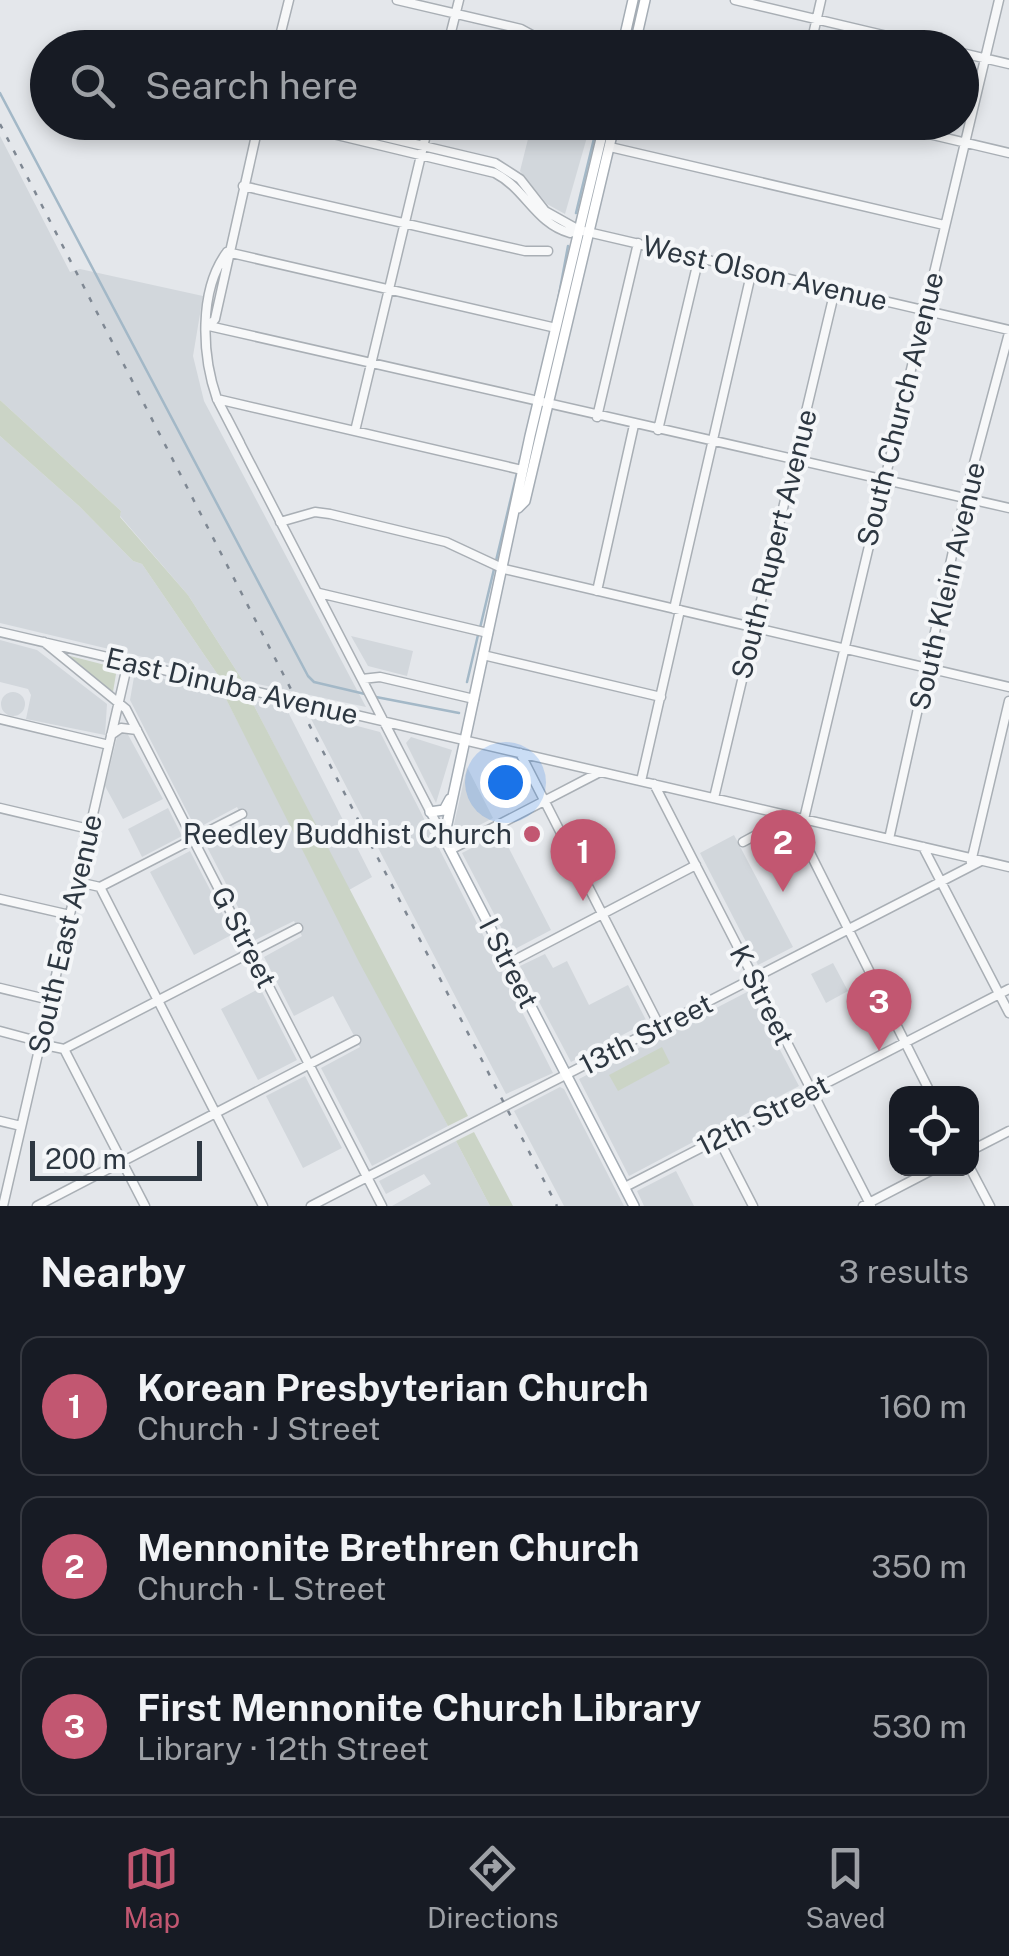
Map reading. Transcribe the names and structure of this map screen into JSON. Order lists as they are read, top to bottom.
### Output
{
  "streets": {
    "main road": ["I Street"],
    "street": [
      "West Olson Avenue",
      "South Church Avenue",
      "South Rupert Avenue",
      "South Klein Avenue",
      "East Dinuba Avenue",
      "South East Avenue",
      "G Street",
      "K Street",
      "13th Street",
      "12th Street"
    ]
  },
  "crossings": [
    ["West Olson Avenue", "South Church Avenue"],
    ["West Olson Avenue", "South Rupert Avenue"],
    ["West Olson Avenue", "South Klein Avenue"],
    ["South Church Avenue", "East Dinuba Avenue"],
    ["South Rupert Avenue", "East Dinuba Avenue"],
    ["South Klein Avenue", "East Dinuba Avenue"],
    ["East Dinuba Avenue", "South East Avenue"],
    ["East Dinuba Avenue", "G Street"],
    ["East Dinuba Avenue", "I Street"],
    ["East Dinuba Avenue", "K Street"],
    ["East Dinuba Avenue", "13th Street"],
    ["South East Avenue", "G Street"],
    ["G Street", "13th Street"],
    ["I Street", "13th Street"],
    ["I Street", "12th Street"],
    ["K Street", "13th Street"],
    ["K Street", "12th Street"]
  ],
  "places": ["Reedley Buddhist Church"],
  "scale_bar": "200 m",
  "page": {
    "search": "Search here",
    "pins": ["2", "1", "3"],
    "scale": "200 m",
    "heading": ["Nearby", "3 results"],
    "list": [
      {
        "mark": "1",
        "name": "Korean Presbyterian Church",
        "note": "Church · J Street",
        "value": "160 m"
      },
      {
        "mark": "2",
        "name": "Mennonite Brethren Church",
        "note": "Church · L Street",
        "value": "350 m"
      },
      {
        "mark": "3",
        "name": "First Mennonite Church Library",
        "note": "Library · 12th Street",
        "value": "530 m"
      }
    ],
    "nav": ["Map", "Directions", "Saved"]
  }
}
